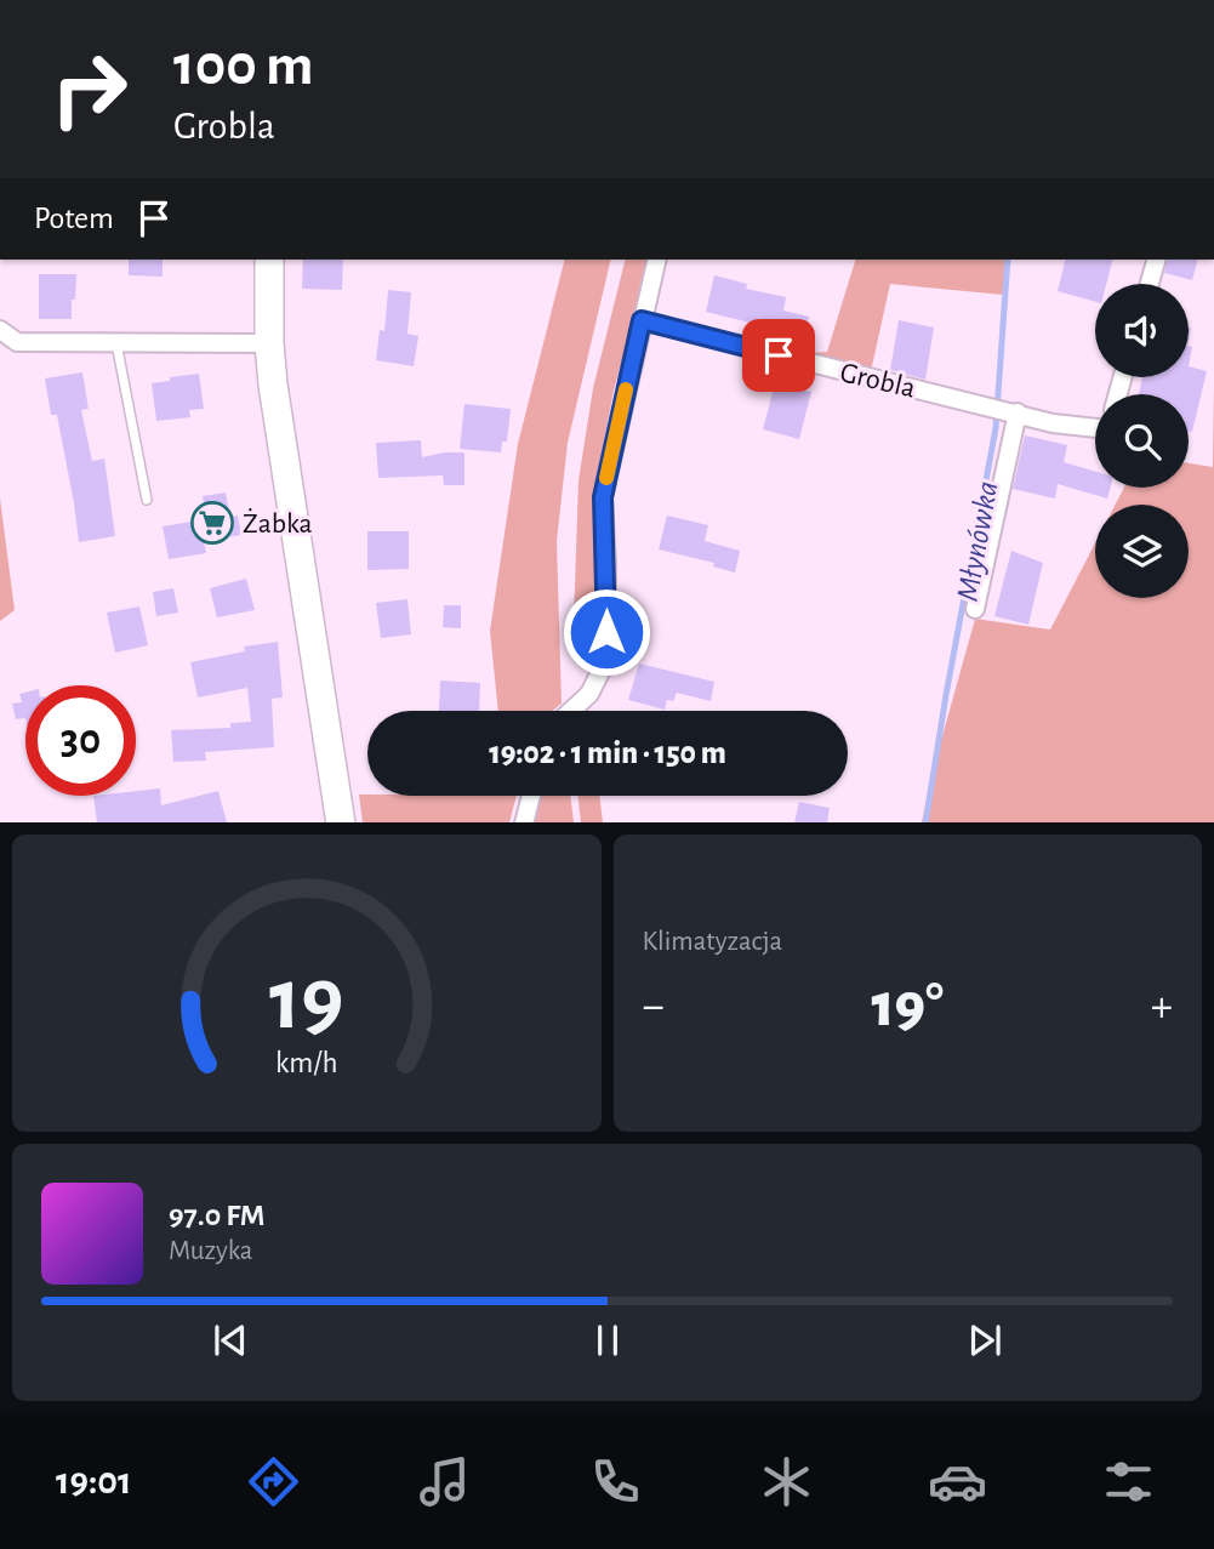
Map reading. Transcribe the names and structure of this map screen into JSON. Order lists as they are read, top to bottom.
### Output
{
  "streets": {
    "street": ["Grobla"]
  },
  "water": ["Młynówka"],
  "places": {
    "supermarket": ["Żabka"]
  },
  "page": {
    "turn": ["100 m", "Grobla"],
    "then": "Potem",
    "limit": "30",
    "trip": "19:02 · 1 min · 150 m",
    "tile": "Klimatyzacja",
    "heat": ["−", "19°", "+"],
    "song": ["97.0 FM", "Muzyka"],
    "tabs": "19:01",
    "gauge": ["19", "km/h"]
  }
}
